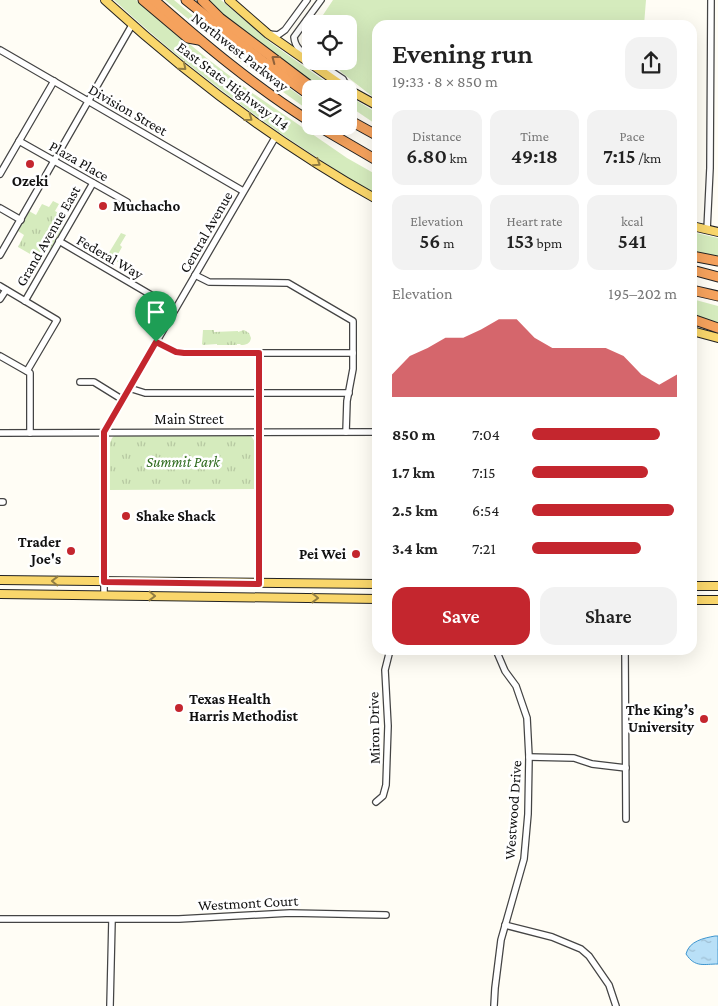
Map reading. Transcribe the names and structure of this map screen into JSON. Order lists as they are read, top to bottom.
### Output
{
  "streets": {
    "highway": ["Northwest Parkway"],
    "main road": ["East State Highway 114"],
    "street": [
      "Division Street",
      "Plaza Place",
      "Central Avenue",
      "Grand Avenue East",
      "Federal Way",
      "Main Street",
      "Miron Drive",
      "Westwood Drive",
      "Westmont Court"
    ]
  },
  "crossings": [
    ["East State Highway 114", "Central Avenue"],
    ["Division Street", "Central Avenue"],
    ["Plaza Place", "Grand Avenue East"],
    ["Central Avenue", "Federal Way"],
    ["Central Avenue", "Main Street"],
    ["Grand Avenue East", "Federal Way"]
  ],
  "one_way": ["East State Highway 114"],
  "parks": ["Summit Park"],
  "places": [
    "Ozeki",
    "Muchacho",
    "Shake Shack",
    "Trader Joe's",
    "Pei Wei",
    "Texas Health Harris Methodist",
    "The King’s University"
  ],
  "page": {
    "heading": ["Evening run", "19:33 · 8 × 850 m"],
    "stats": [
      ["Distance", "6.80 km"],
      ["Time", "49:18"],
      ["Pace", "7:15 /km"],
      ["Elevation", "56 m"],
      ["Heart rate", "153 bpm"],
      ["kcal", "541"]
    ],
    "chart": ["Elevation", "195–202 m"],
    "list": [
      {
        "name": "850 m",
        "note": "7:04"
      },
      {
        "name": "1.7 km",
        "note": "7:15"
      },
      {
        "name": "2.5 km",
        "note": "6:54"
      },
      {
        "name": "3.4 km",
        "note": "7:21"
      }
    ],
    "buttons": ["Save", "Share"]
  }
}
